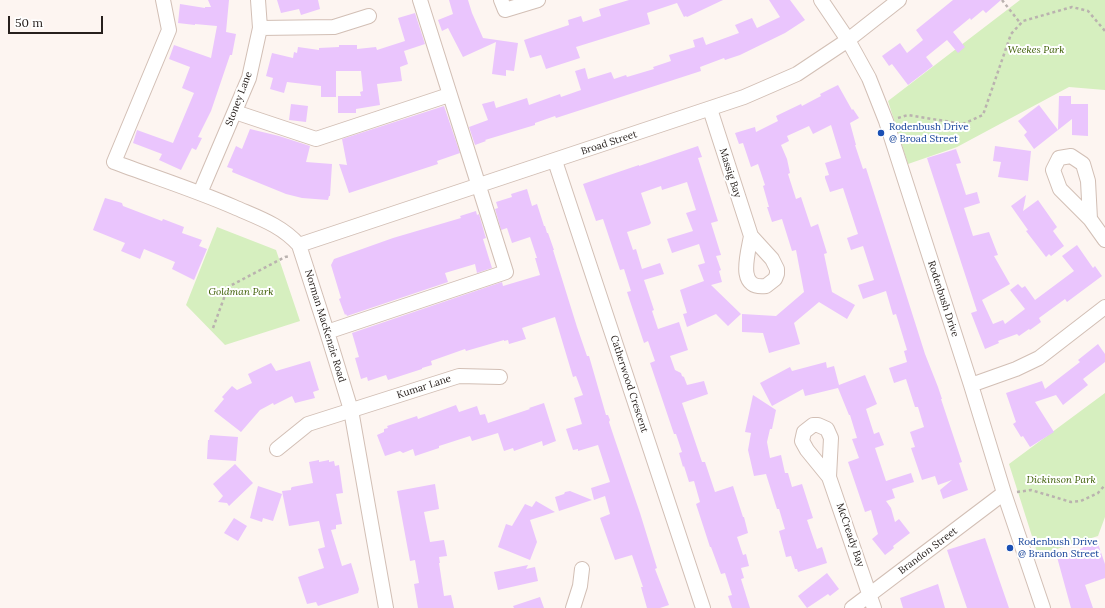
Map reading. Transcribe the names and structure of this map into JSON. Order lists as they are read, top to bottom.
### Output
{
  "streets": {
    "street": [
      "Stoney Lane",
      "Broad Street",
      "Massig Bay",
      "Rodenbush Drive",
      "Norman MacKenzie Road",
      "Catherwood Crescent",
      "Kumar Lane",
      "McCready Bay",
      "Brandon Street"
    ]
  },
  "crossings": [
    ["Stoney Lane", "Norman MacKenzie Road"],
    ["Broad Street", "Massig Bay"],
    ["Broad Street", "Rodenbush Drive"],
    ["Broad Street", "Norman MacKenzie Road"],
    ["Broad Street", "Catherwood Crescent"],
    ["Rodenbush Drive", "Brandon Street"],
    ["Norman MacKenzie Road", "Kumar Lane"],
    ["McCready Bay", "Brandon Street"]
  ],
  "parks": ["Weekes Park", "Goldman Park", "Dickinson Park"],
  "places": ["Rodenbush Drive @ Broad Street", "Rodenbush Drive @ Brandon Street"],
  "scale_bar": "50 m"
}
